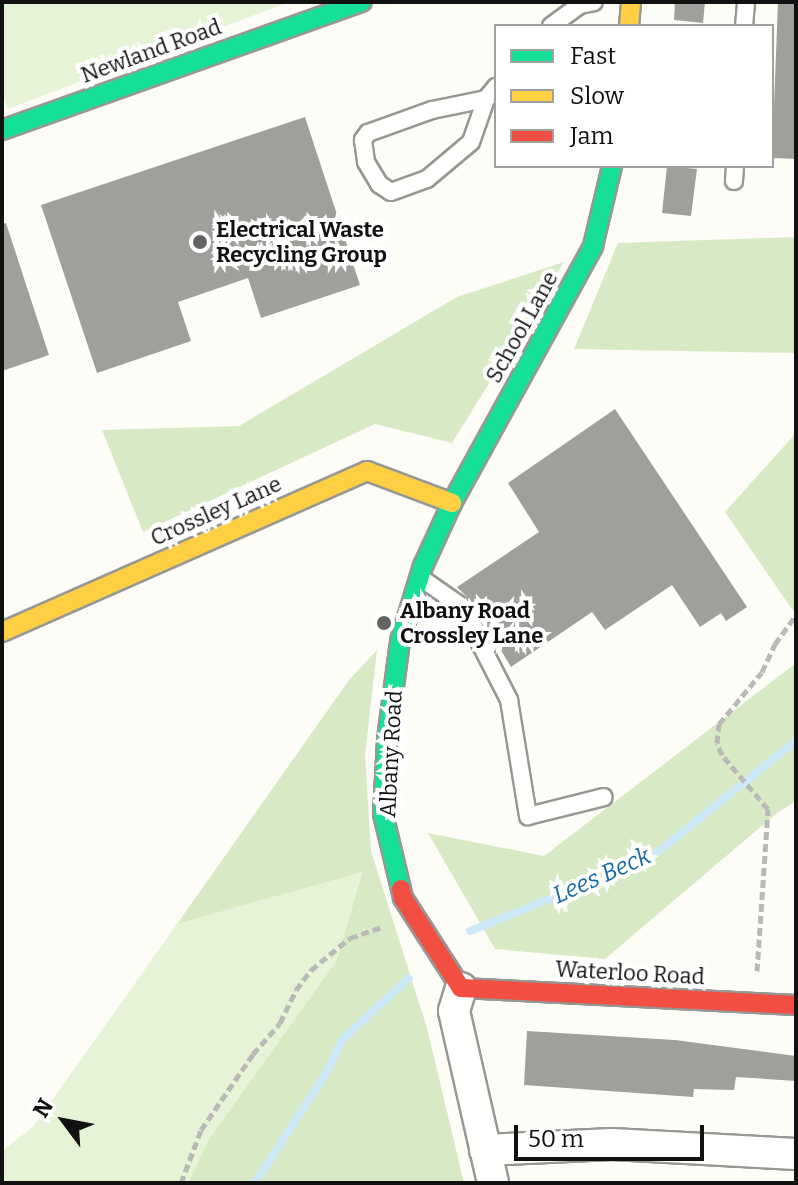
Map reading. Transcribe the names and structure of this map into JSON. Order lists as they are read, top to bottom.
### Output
{
  "streets": {
    "street": [
      "Newland Road",
      "School Lane",
      "Crossley Lane",
      "Albany Road",
      "Waterloo Road"
    ]
  },
  "crossings": [
    ["School Lane", "Crossley Lane"],
    ["School Lane", "Albany Road"],
    ["Crossley Lane", "Albany Road"],
    ["Albany Road", "Waterloo Road"]
  ],
  "water": ["Lees Beck"],
  "places": ["Electrical Waste Recycling Group", "Albany Road Crossley Lane"],
  "legend": ["Fast", "Slow", "Jam"],
  "scale_bar": "50 m",
  "north": "top left"
}
